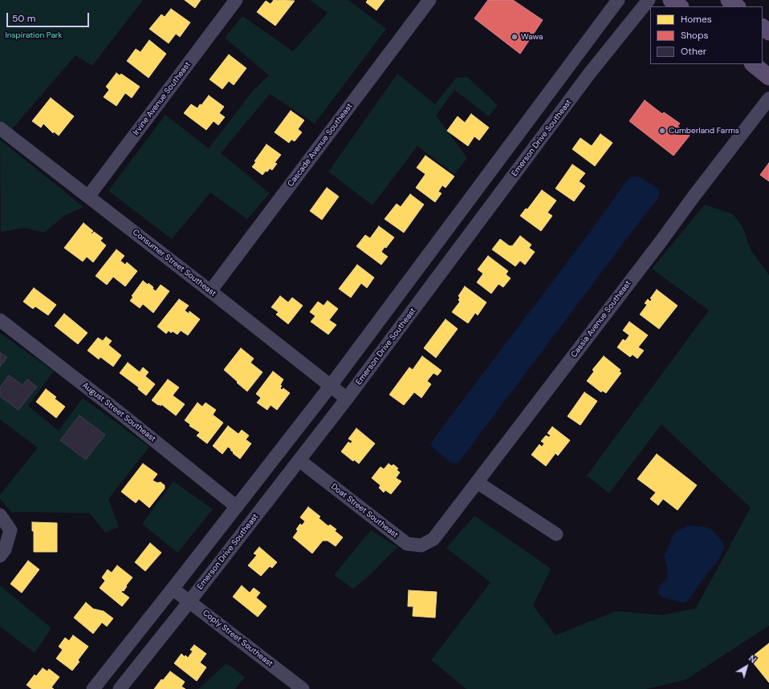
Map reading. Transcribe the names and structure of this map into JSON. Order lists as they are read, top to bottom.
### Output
{
  "streets": {
    "street": [
      "Irvine Avenue Southeast",
      "Emerson Drive Southeast",
      "Cascade Avenue Southeast",
      "Consumer Street Southeast",
      "Cassia Avenue Southeast",
      "August Street Southeast",
      "Doat Street Southeast",
      "Coply Street Southeast"
    ]
  },
  "crossings": [
    ["Irvine Avenue Southeast", "Consumer Street Southeast"],
    ["Emerson Drive Southeast", "Consumer Street Southeast"],
    ["Emerson Drive Southeast", "Doat Street Southeast"],
    ["Emerson Drive Southeast", "Coply Street Southeast"],
    ["Cascade Avenue Southeast", "Consumer Street Southeast"],
    ["Cassia Avenue Southeast", "Doat Street Southeast"]
  ],
  "parks": ["Inspiration Park"],
  "places": ["Wawa", "Cumberland Farms"],
  "legend": ["Homes", "Shops", "Other"],
  "scale_bar": "50 m",
  "north": "top right"
}
